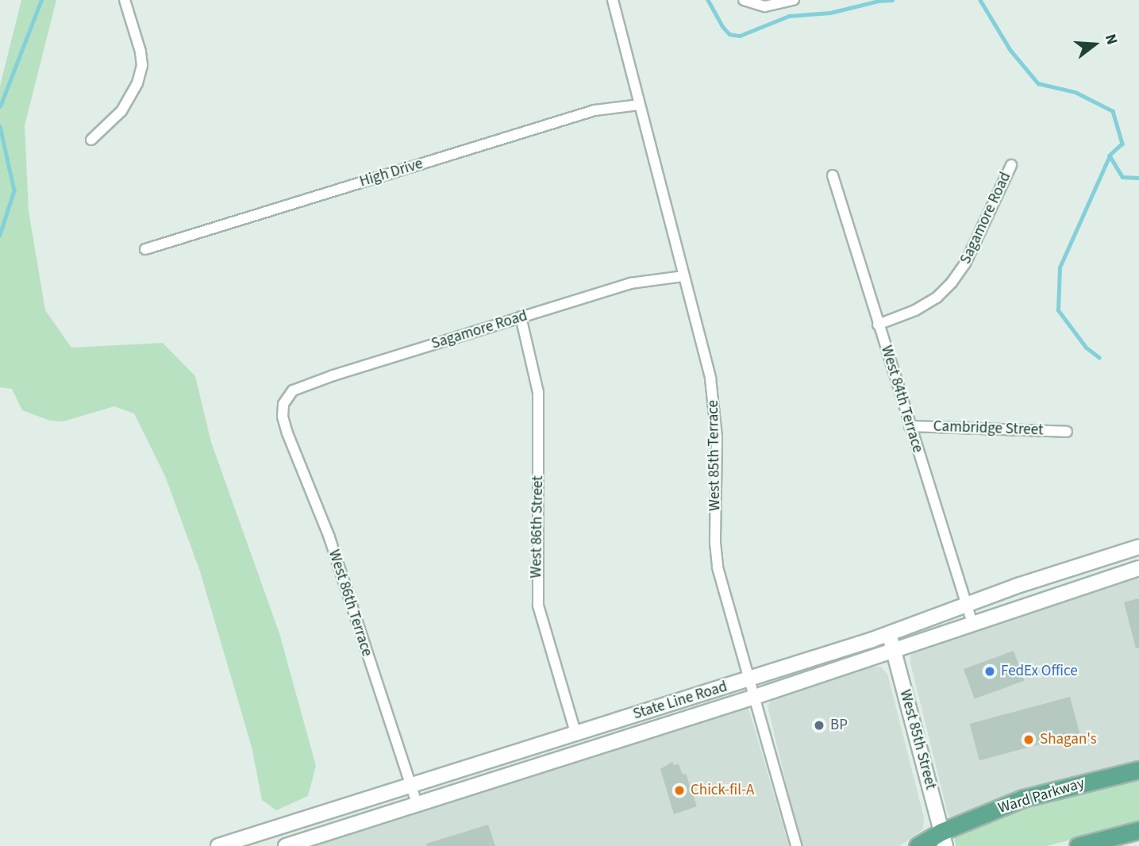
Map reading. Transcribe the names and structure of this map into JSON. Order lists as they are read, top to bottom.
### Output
{
  "streets": {
    "main road": ["State Line Road", "West 85th Street", "Ward Parkway"],
    "street": [
      "High Drive",
      "Sagamore Road",
      "West 84th Terrace",
      "Cambridge Street",
      "West 85th Terrace",
      "West 86th Street",
      "West 86th Terrace"
    ]
  },
  "crossings": [
    ["High Drive", "West 85th Terrace"],
    ["Sagamore Road", "West 84th Terrace"],
    ["Sagamore Road", "West 85th Terrace"],
    ["Sagamore Road", "West 86th Street"],
    ["Sagamore Road", "West 86th Terrace"],
    ["West 84th Terrace", "Cambridge Street"],
    ["West 84th Terrace", "State Line Road"],
    ["West 85th Terrace", "State Line Road"],
    ["West 86th Street", "State Line Road"],
    ["West 86th Terrace", "State Line Road"],
    ["State Line Road", "West 85th Street"],
    ["West 85th Street", "Ward Parkway"]
  ],
  "places": [
    "FedEx Office",
    "BP",
    "Shagan's",
    "Chick-fil-A"
  ],
  "north": "right"
}
